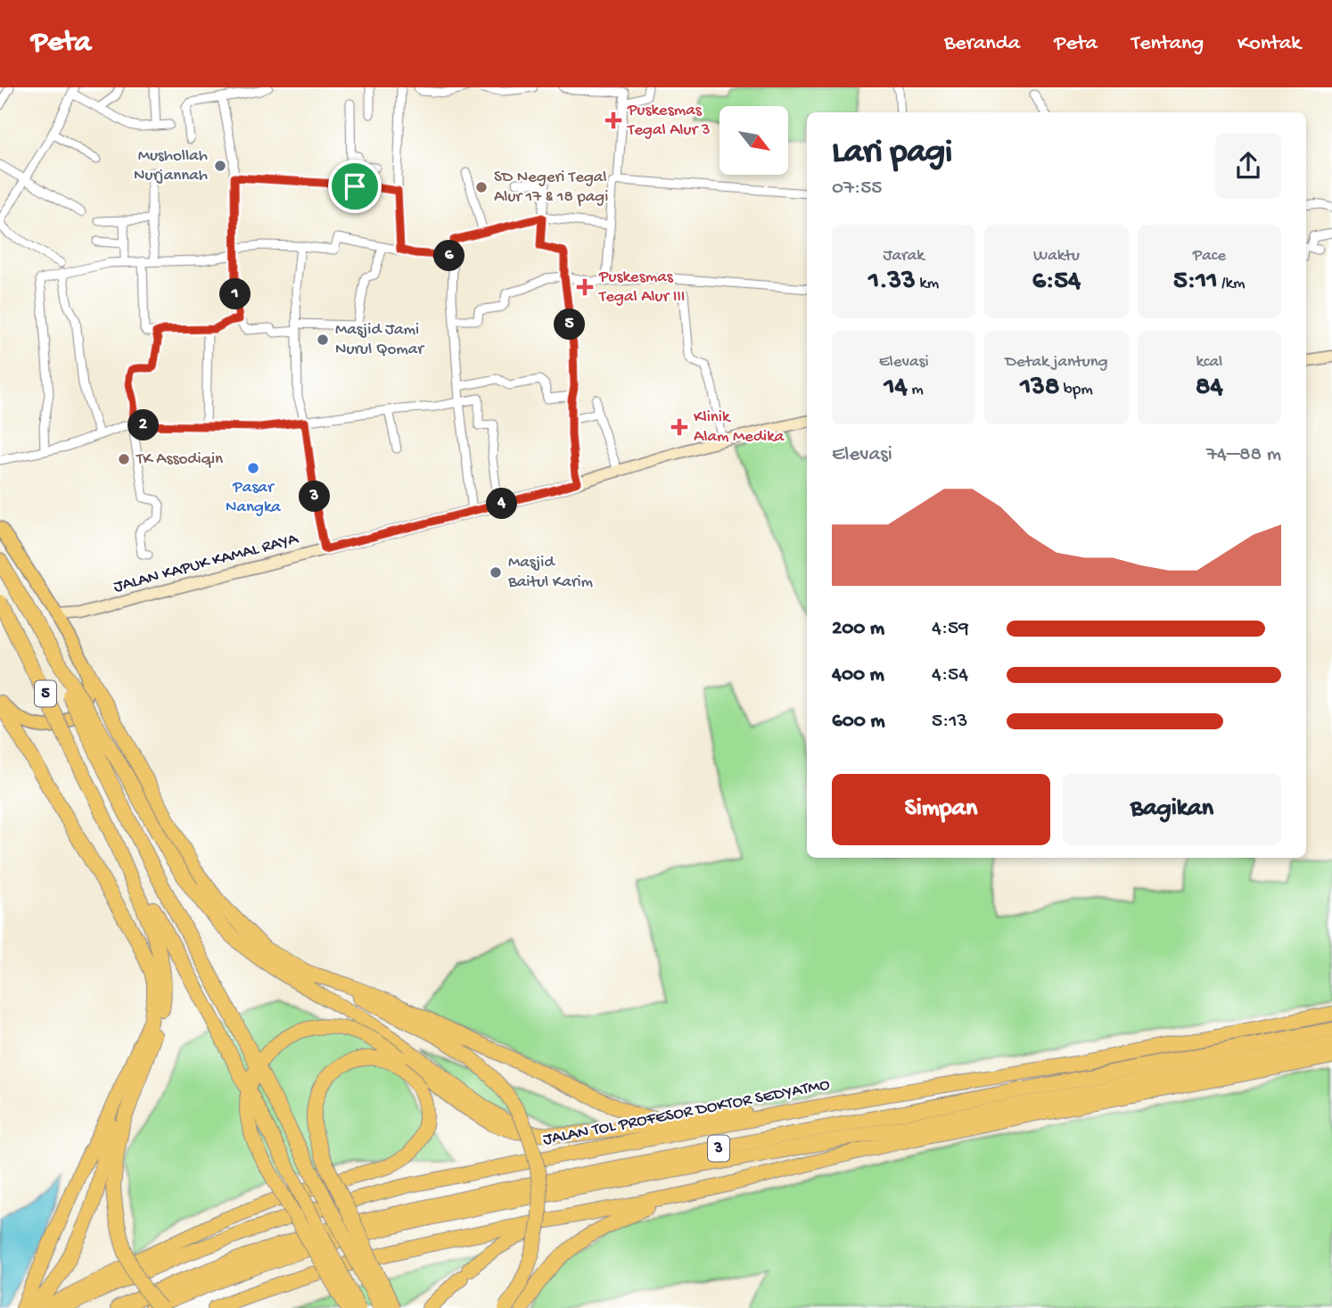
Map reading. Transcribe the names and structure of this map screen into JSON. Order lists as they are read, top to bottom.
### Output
{
  "streets": {
    "highway": ["5", "JALAN TOL PROFESOR DOKTOR SEDYATMO", "3"],
    "main road": ["JALAN KAPUK KAMAL RAYA"]
  },
  "places": {
    "health": ["Puskesmas Tegal Alur 3", "Puskesmas Tegal Alur III", "Klinik Alam Medika"],
    "other": [
      "Mushollah Nurjannah",
      "SD Negeri Tegal Alur 17 & 18 pagi",
      "Masjid Jami Nurul Qomar",
      "TK Assodiqin",
      "Pasar Nangka",
      "Masjid Baitul Karim"
    ]
  },
  "north": "bottom right",
  "page": {
    "header": "Peta",
    "nav": [
      "Beranda",
      "Peta",
      "Tentang",
      "Kontak"
    ],
    "heading": ["Lari pagi", "07:55"],
    "stats": [
      ["Jarak", "1.33 km"],
      ["Waktu", "6:54"],
      ["Pace", "5:11 /km"],
      ["Elevasi", "14 m"],
      ["Detak jantung", "138 bpm"],
      ["kcal", "84"]
    ],
    "pins": [
      "6",
      "1",
      "5",
      "2",
      "3",
      "4"
    ],
    "chart": ["Elevasi", "74–88 m"],
    "list": [
      {
        "name": "200 m",
        "note": "4:59"
      },
      {
        "name": "400 m",
        "note": "4:54"
      },
      {
        "name": "600 m",
        "note": "5:13"
      }
    ],
    "buttons": ["Simpan", "Bagikan"]
  }
}
